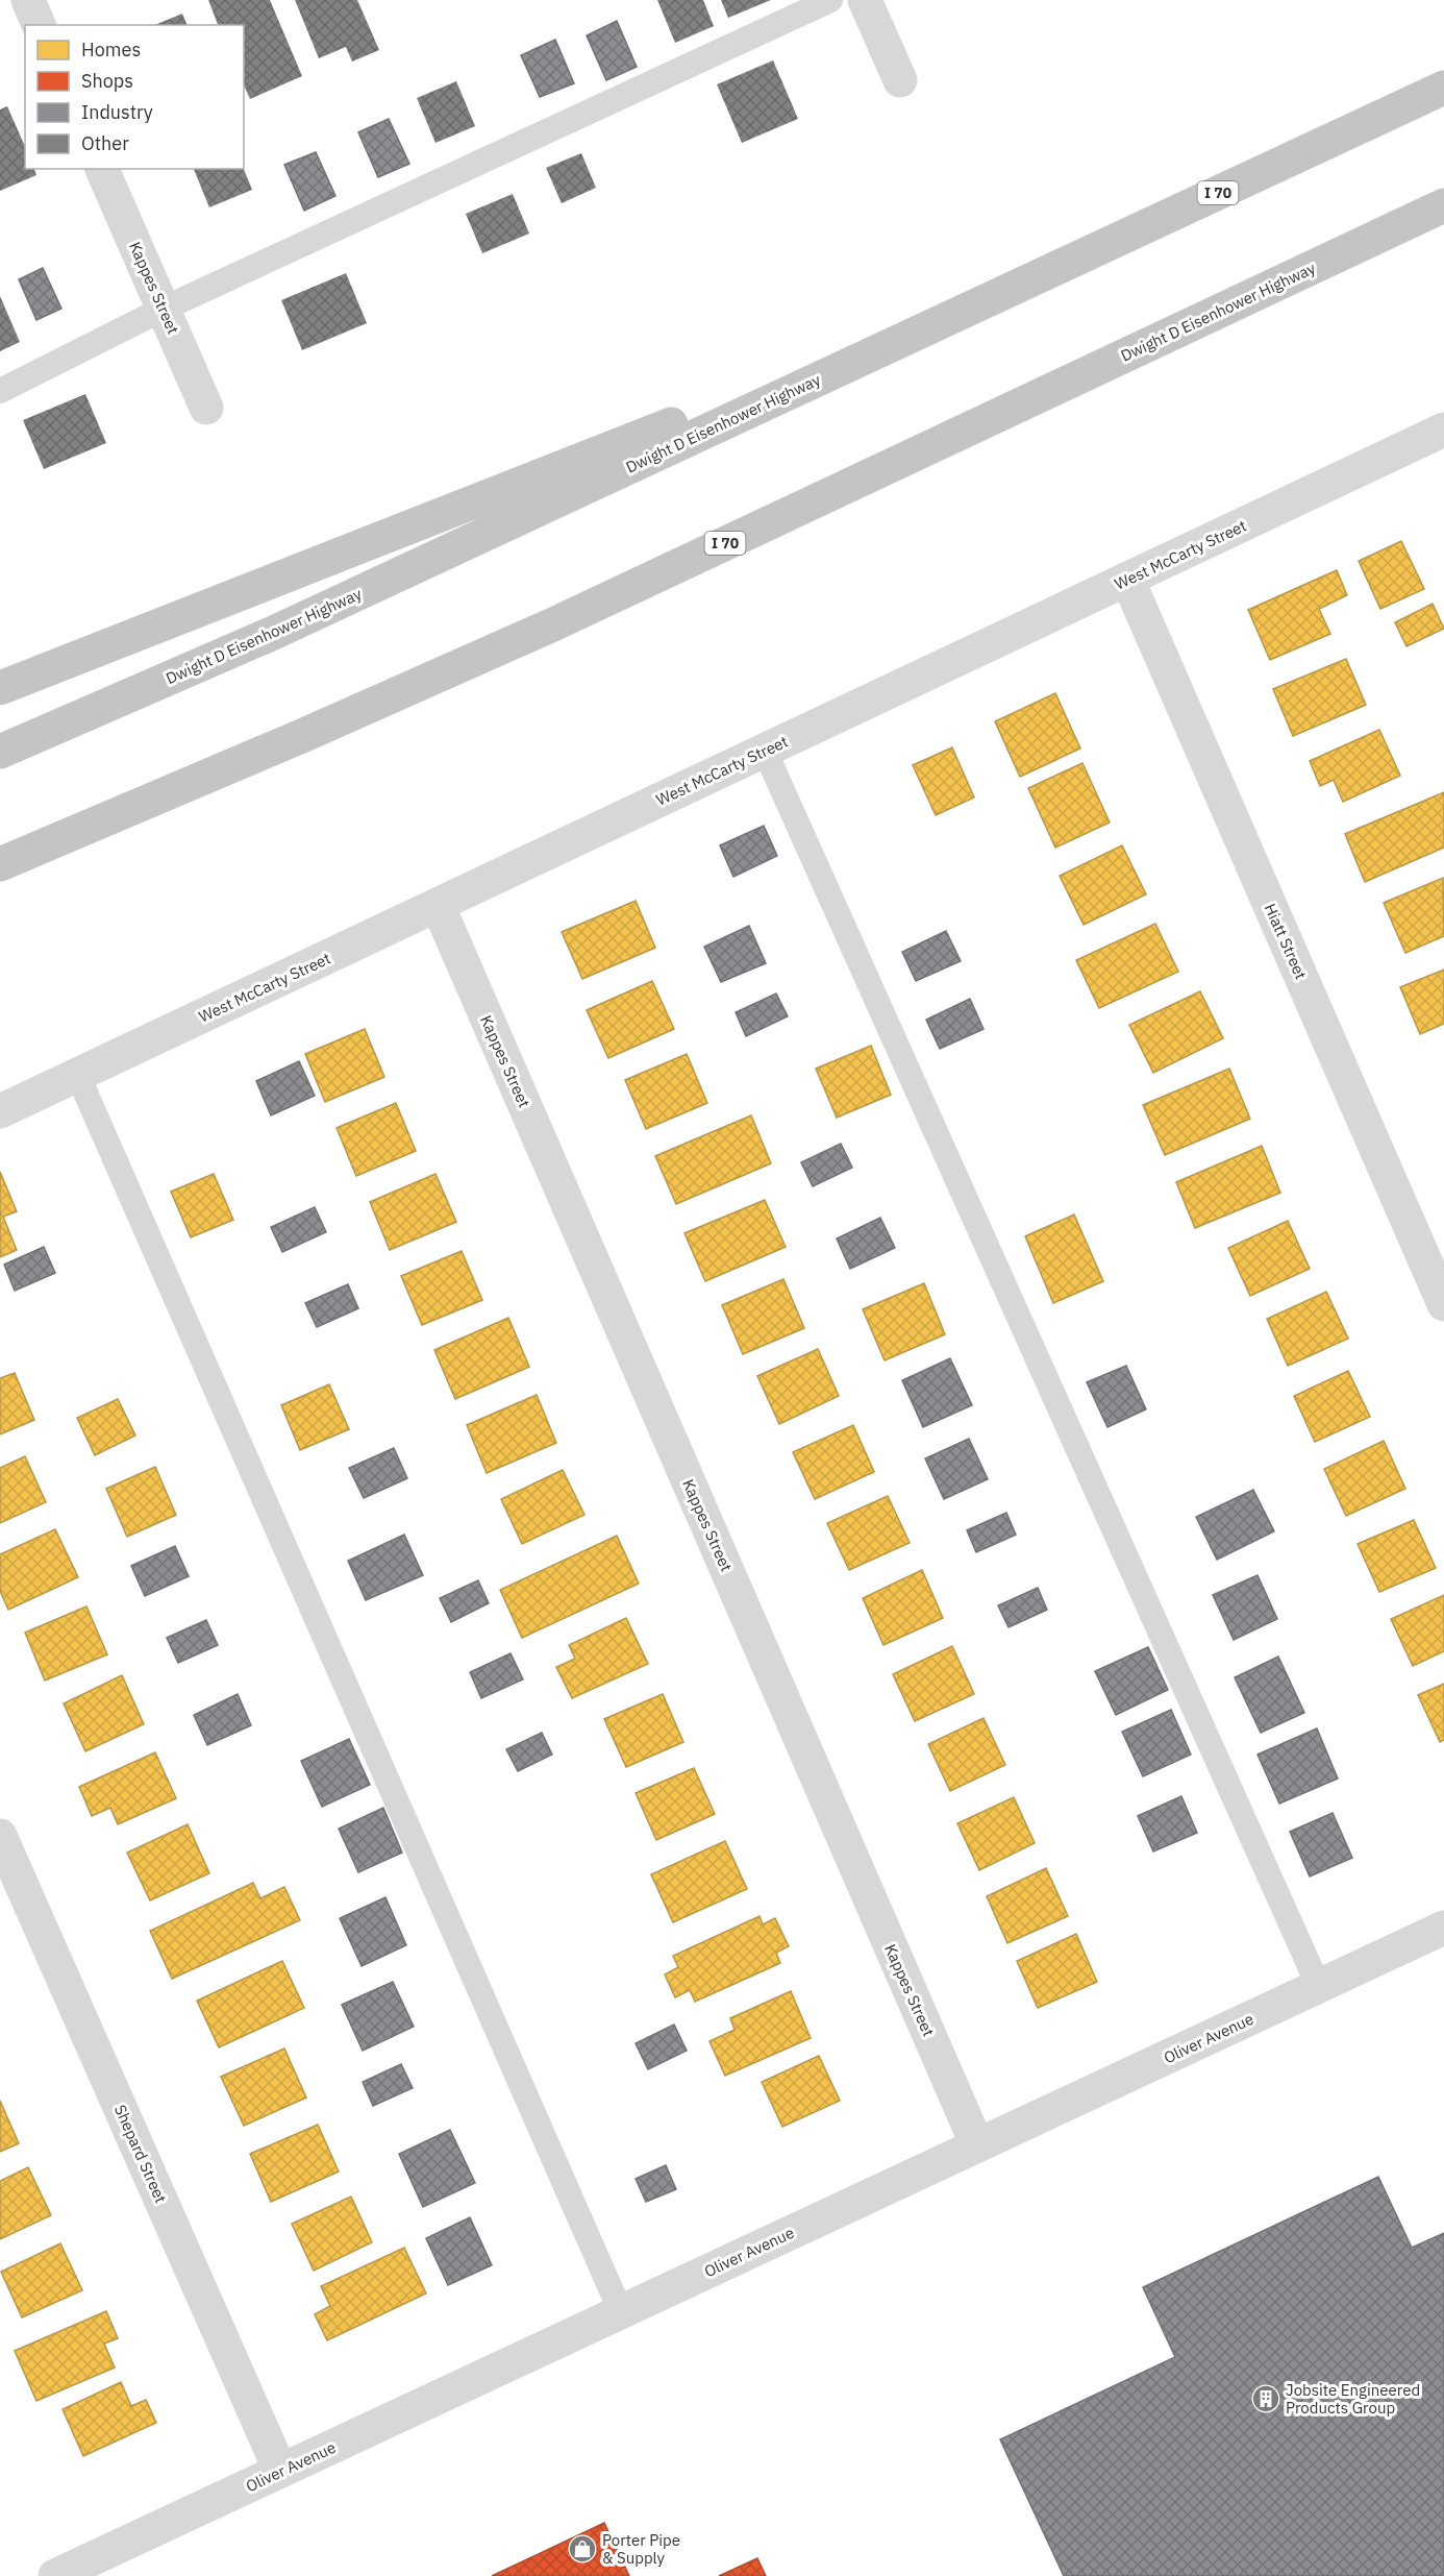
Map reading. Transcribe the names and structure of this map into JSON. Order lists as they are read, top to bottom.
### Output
{
  "streets": {
    "highway": ["I 70", "Dwight D Eisenhower Highway"],
    "street": [
      "Kappes Street",
      "West McCarty Street",
      "Hiatt Street",
      "Oliver Avenue",
      "Shepard Street"
    ]
  },
  "crossings": [
    ["Kappes Street", "West McCarty Street"],
    ["Kappes Street", "Oliver Avenue"],
    ["West McCarty Street", "Hiatt Street"],
    ["Oliver Avenue", "Shepard Street"]
  ],
  "places": {
    "building": ["Jobsite Engineered Products Group"],
    "shop": ["Porter Pipe & Supply"]
  },
  "legend": [
    "Homes",
    "Shops",
    "Industry",
    "Other"
  ]
}
